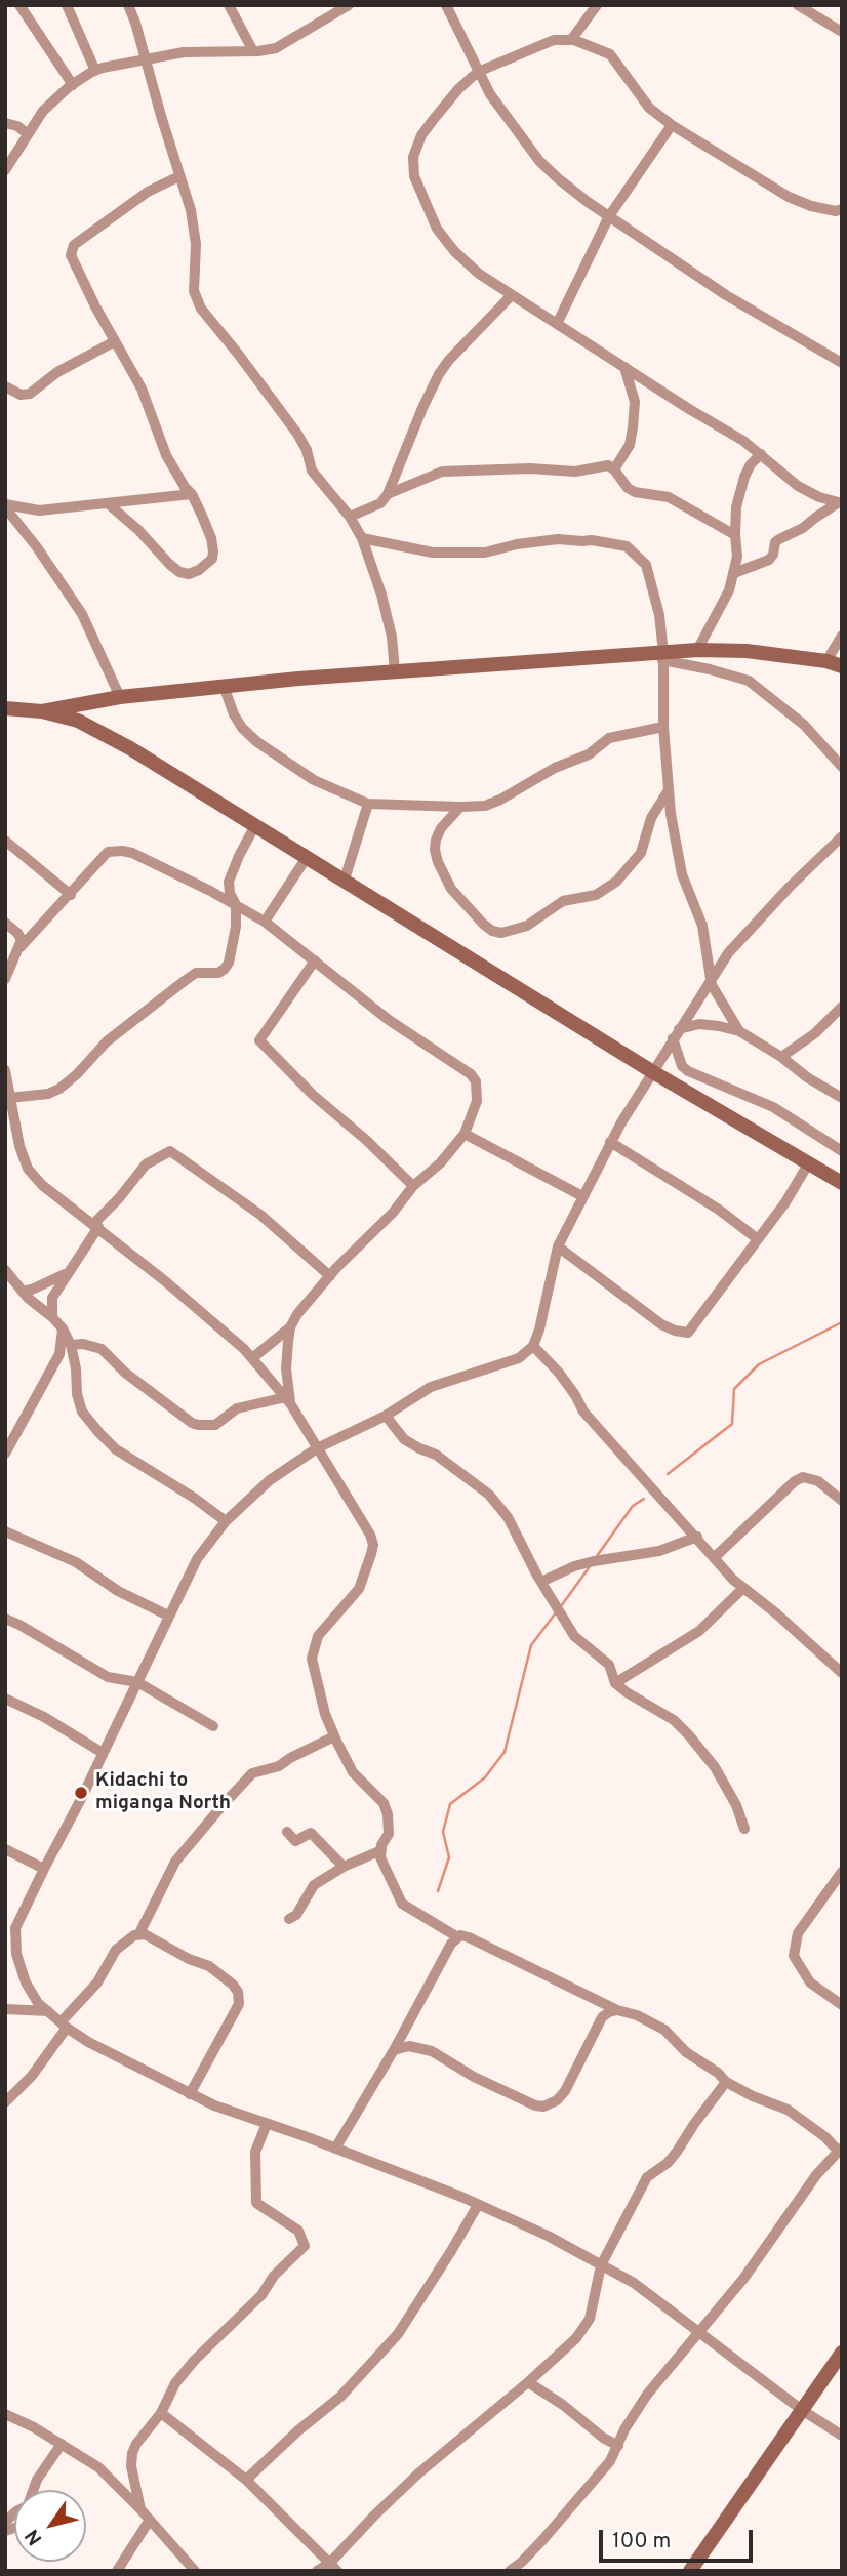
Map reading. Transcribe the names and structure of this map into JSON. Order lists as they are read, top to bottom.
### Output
{
  "places": ["Kidachi to miganga North"],
  "scale_bar": "100 m",
  "north": "bottom left"
}
